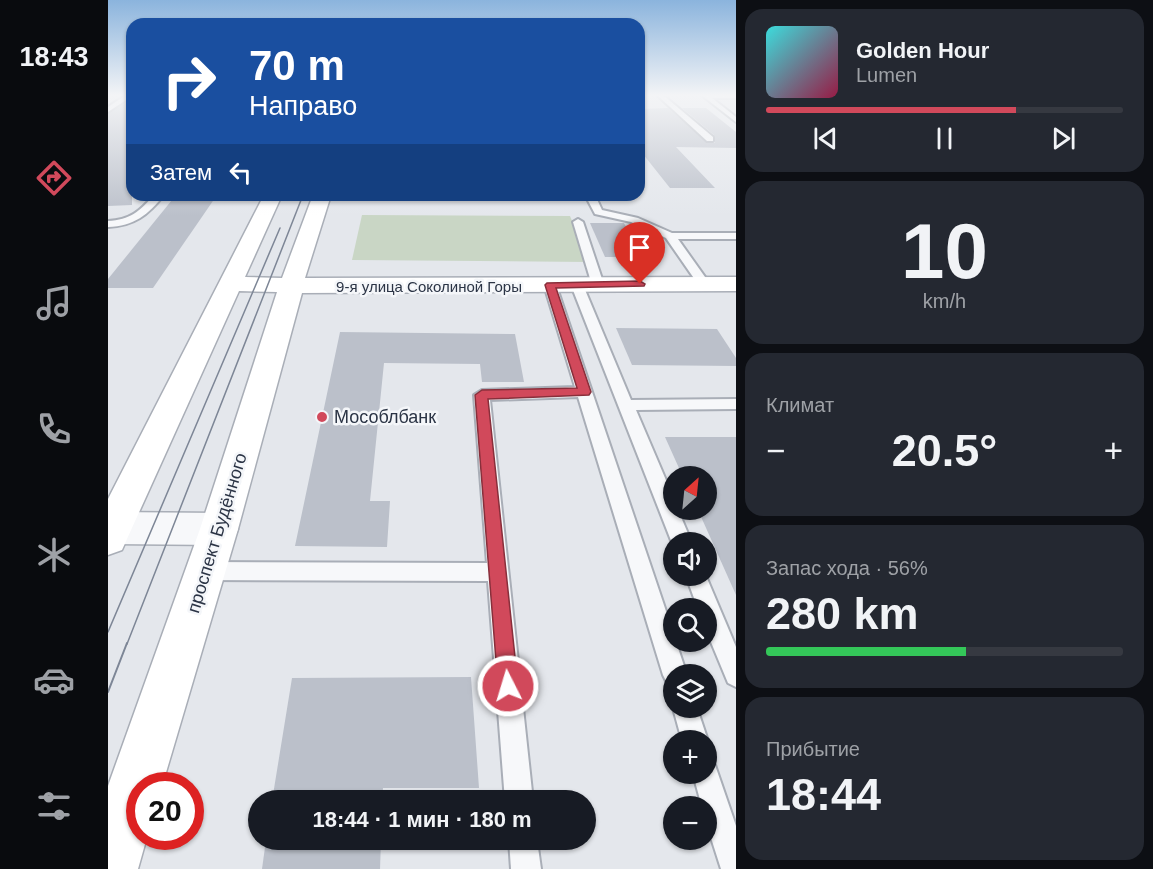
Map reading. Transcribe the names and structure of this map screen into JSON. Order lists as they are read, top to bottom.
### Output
{
  "streets": {
    "main road": ["9-я улица Соколиной Горы", "проспект Будённого"]
  },
  "crossings": [
    ["9-я улица Соколиной Горы", "проспект Будённого"]
  ],
  "places": ["Мособлбанк"],
  "north": "top right",
  "page": {
    "tabs": "18:43",
    "turn": ["70 m", "Направо"],
    "song": ["Golden Hour", "Lumen"],
    "then": "Затем",
    "tile": [
      ["10", "km/h"],
      "Климат",
      ["Запас хода · 56%", "280 km"],
      ["Прибытие", "18:44"]
    ],
    "heat": ["−", "20.5°", "+"],
    "map_buttons": ["+", "−"],
    "limit": "20",
    "trip": "18:44 · 1 мин · 180 m"
  }
}
